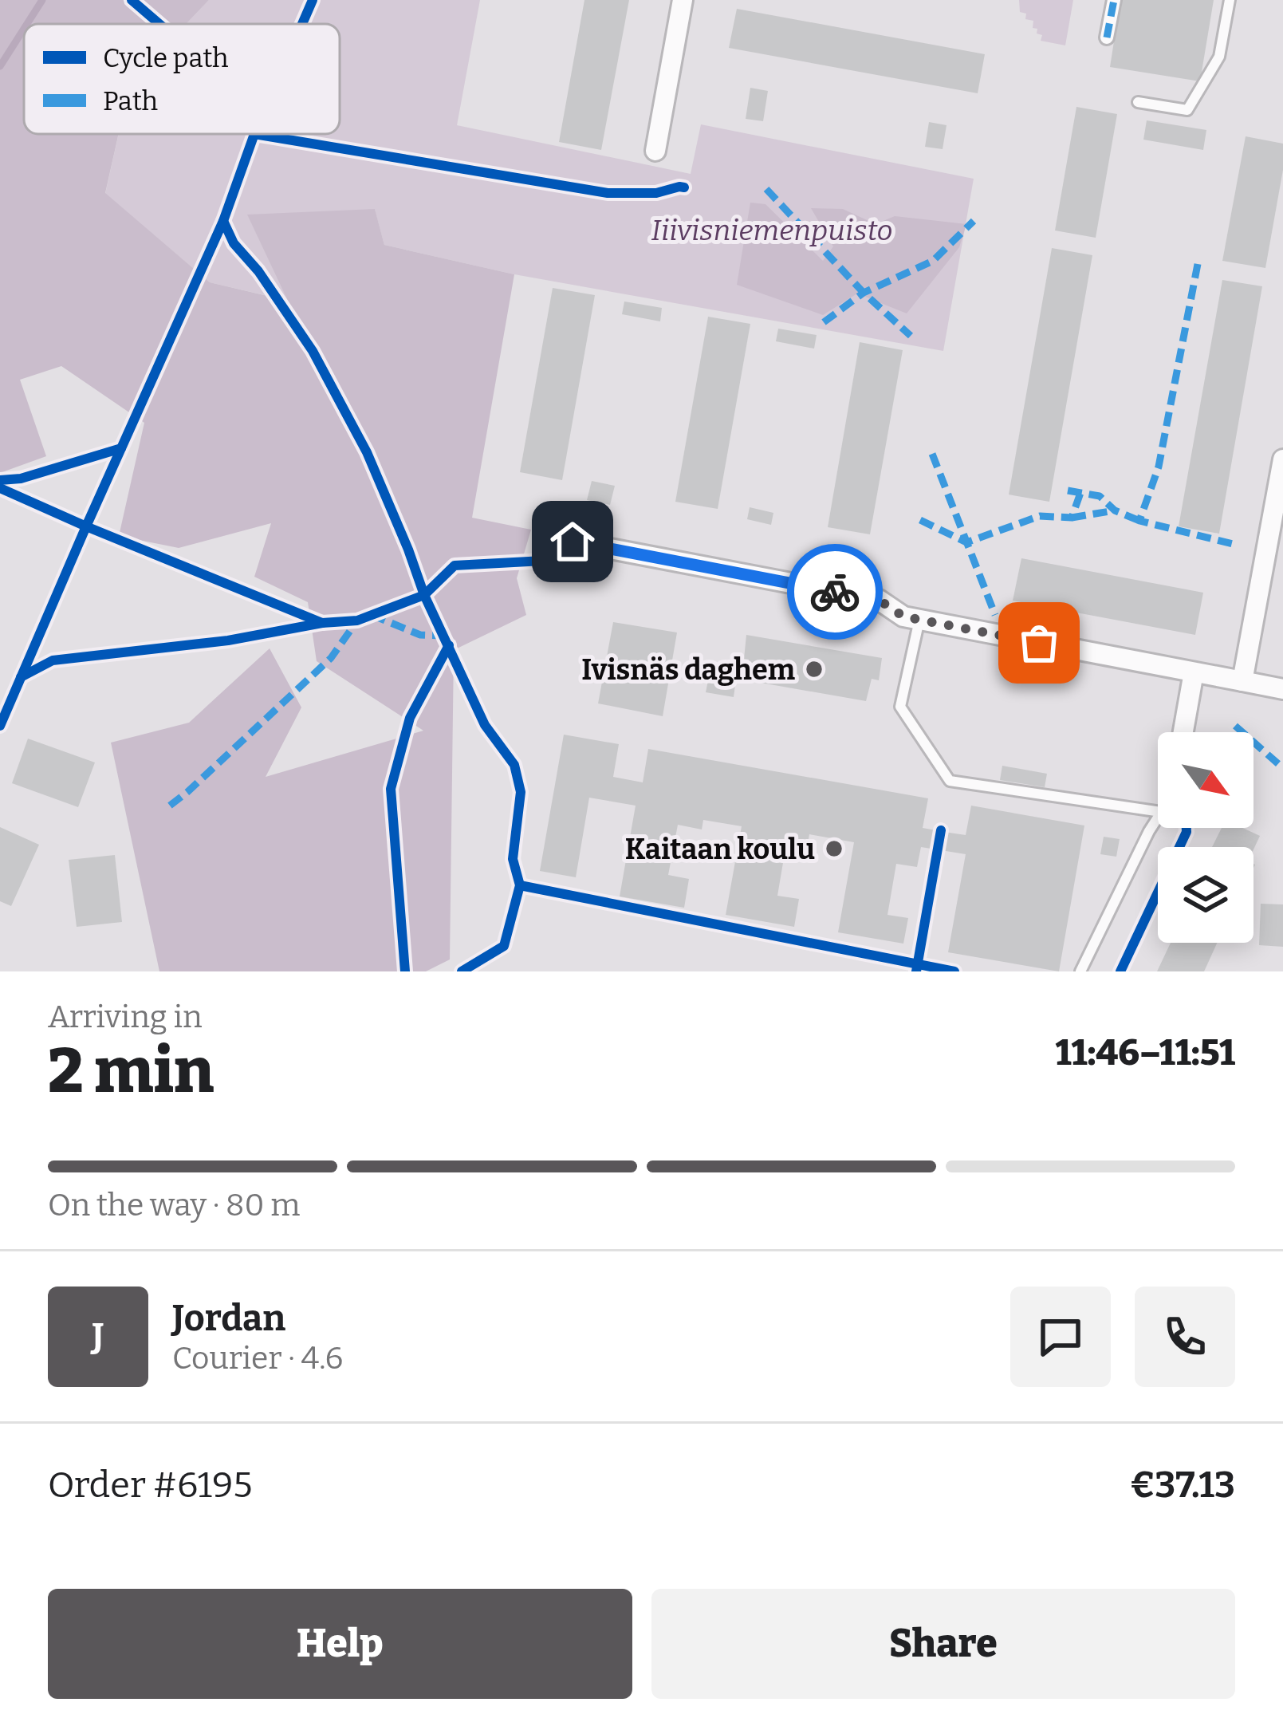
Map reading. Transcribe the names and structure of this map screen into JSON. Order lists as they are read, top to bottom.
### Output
{
  "parks": ["Iiivisniemenpuisto"],
  "places": ["Ivisnäs daghem", "Kaitaan koulu"],
  "legend": ["Cycle path", "Path"],
  "north": "bottom right",
  "page": {
    "heading": ["2 min", "Arriving in", "11:46–11:51"],
    "panel": [
      "Jordan",
      "Courier · 4.6",
      "Order #6195",
      "€37.13"
    ],
    "bar": "On the way · 80 m",
    "round": "J",
    "buttons": ["Help", "Share"]
  }
}
